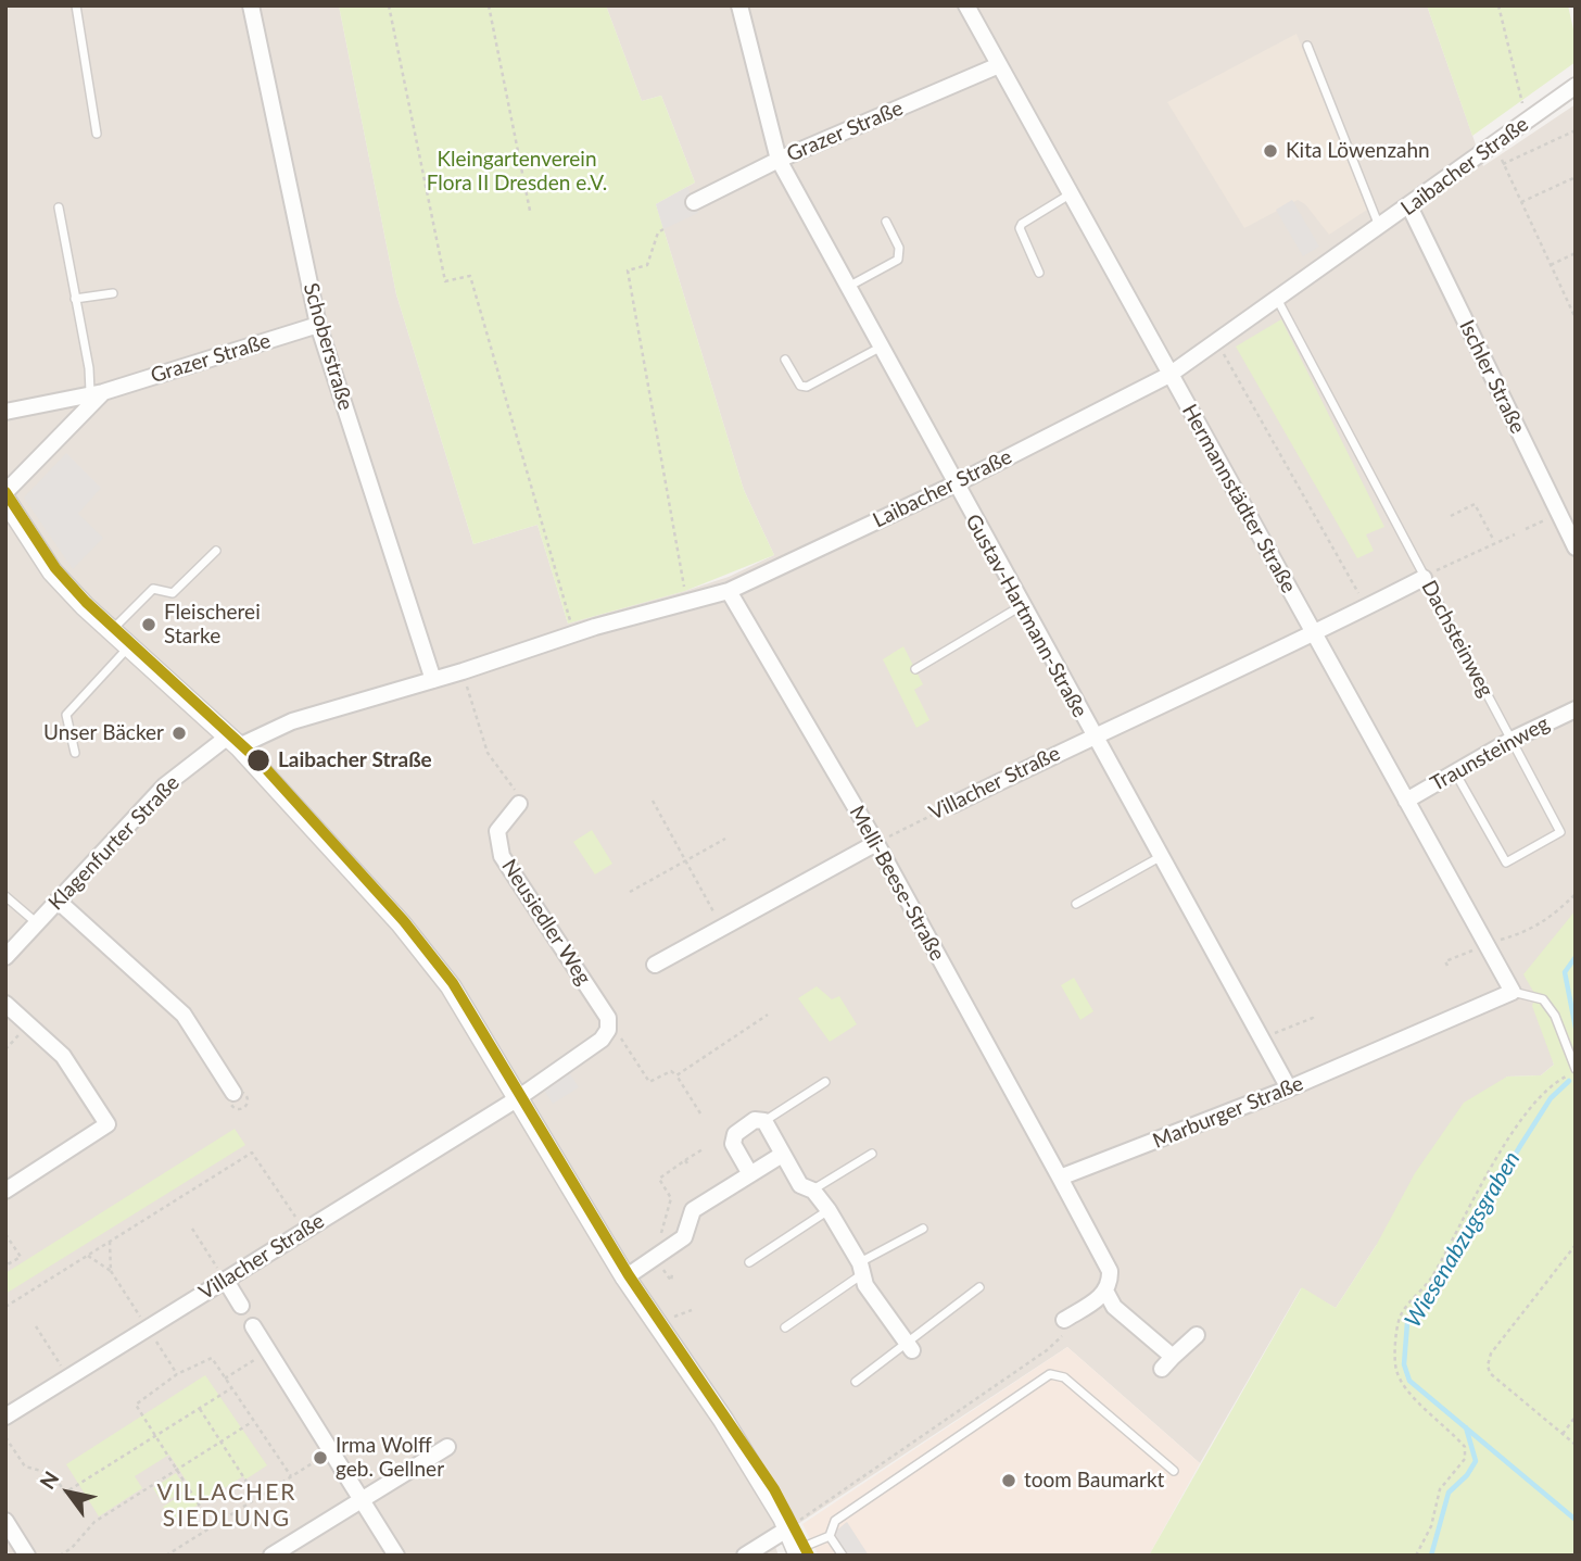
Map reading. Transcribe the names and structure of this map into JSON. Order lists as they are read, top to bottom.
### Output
{
  "streets": {
    "street": [
      "Grazer Straße",
      "Laibacher Straße",
      "Schoberstraße",
      "Ischler Straße",
      "Hermannstädter Straße",
      "Gustav-Hartmann-Straße",
      "Traunsteinweg",
      "Villacher Straße",
      "Klagenfurter Straße",
      "Melli-Beese-Straße",
      "Neusiedler Weg",
      "Marburger Straße"
    ],
    "lane": ["Dachsteinweg"]
  },
  "crossings": [
    ["Grazer Straße", "Schoberstraße"],
    ["Grazer Straße", "Hermannstädter Straße"],
    ["Grazer Straße", "Gustav-Hartmann-Straße"],
    ["Laibacher Straße", "Schoberstraße"],
    ["Laibacher Straße", "Ischler Straße"],
    ["Laibacher Straße", "Hermannstädter Straße"],
    ["Laibacher Straße", "Gustav-Hartmann-Straße"],
    ["Laibacher Straße", "Dachsteinweg"],
    ["Laibacher Straße", "Klagenfurter Straße"],
    ["Laibacher Straße", "Melli-Beese-Straße"],
    ["Hermannstädter Straße", "Traunsteinweg"],
    ["Hermannstädter Straße", "Villacher Straße"],
    ["Hermannstädter Straße", "Marburger Straße"],
    ["Gustav-Hartmann-Straße", "Villacher Straße"],
    ["Gustav-Hartmann-Straße", "Marburger Straße"],
    ["Dachsteinweg", "Traunsteinweg"],
    ["Dachsteinweg", "Villacher Straße"],
    ["Villacher Straße", "Melli-Beese-Straße"],
    ["Melli-Beese-Straße", "Marburger Straße"]
  ],
  "districts": ["VILLACHER SIEDLUNG"],
  "water": ["Wiesenabzugsgraben"],
  "parks": ["Kleingartenverein Flora II Dresden e.V."],
  "places": [
    "Kita Löwenzahn",
    "Fleischerei Starke",
    "Unser Bäcker",
    "Laibacher Straße",
    "Irma Wolff geb. Gellner",
    "toom Baumarkt"
  ],
  "north": "top left"
}
